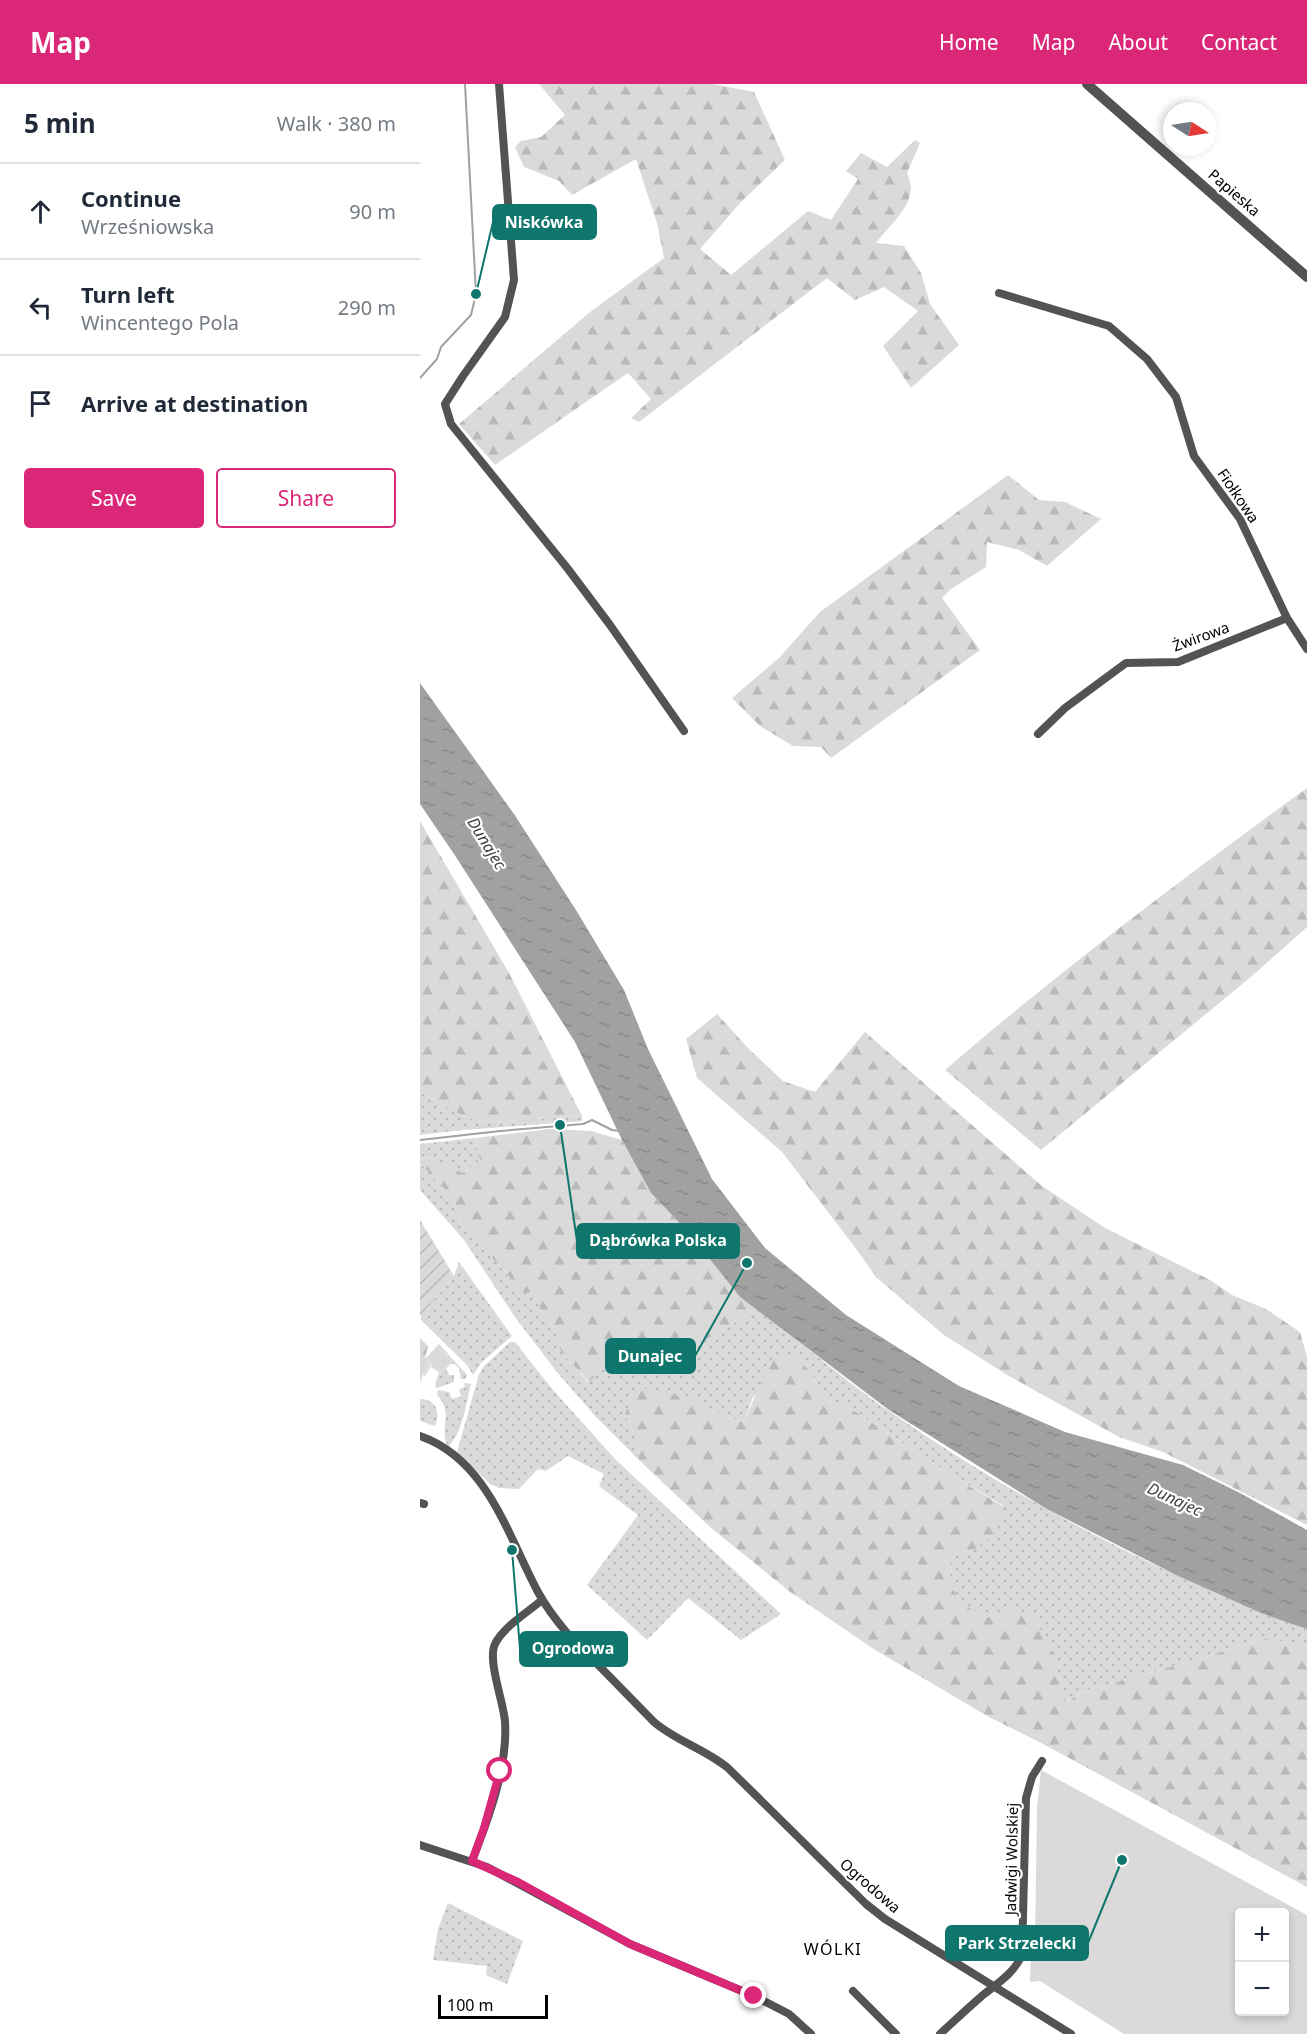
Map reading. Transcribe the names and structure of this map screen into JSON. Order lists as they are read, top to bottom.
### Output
{
  "streets": {
    "street": [
      "Papieska",
      "Fiołkowa",
      "Żwirowa",
      "Jadwigi Wolskiej",
      "Ogrodowa"
    ]
  },
  "crossings": [
    ["Fiołkowa", "Żwirowa"],
    ["Jadwigi Wolskiej", "Ogrodowa"]
  ],
  "districts": ["WÓLKI"],
  "water": ["Dunajec"],
  "places": [
    "Niskówka",
    "Dąbrówka Polska",
    "Dunajec",
    "Ogrodowa",
    "Park Strzelecki"
  ],
  "scale_bar": "100 m",
  "north": "right",
  "page": {
    "header": "Map",
    "nav": [
      "Home",
      "Map",
      "About",
      "Contact"
    ],
    "heading": ["5 min", "Walk · 380 m"],
    "list": [
      ["Continue", "Wrześniowska", "90 m"],
      ["Turn left", "Wincentego Pola", "290 m"],
      "Arrive at destination"
    ],
    "buttons": ["Save", "Share"],
    "map_buttons": ["+", "−"],
    "scale": "100 m"
  }
}
